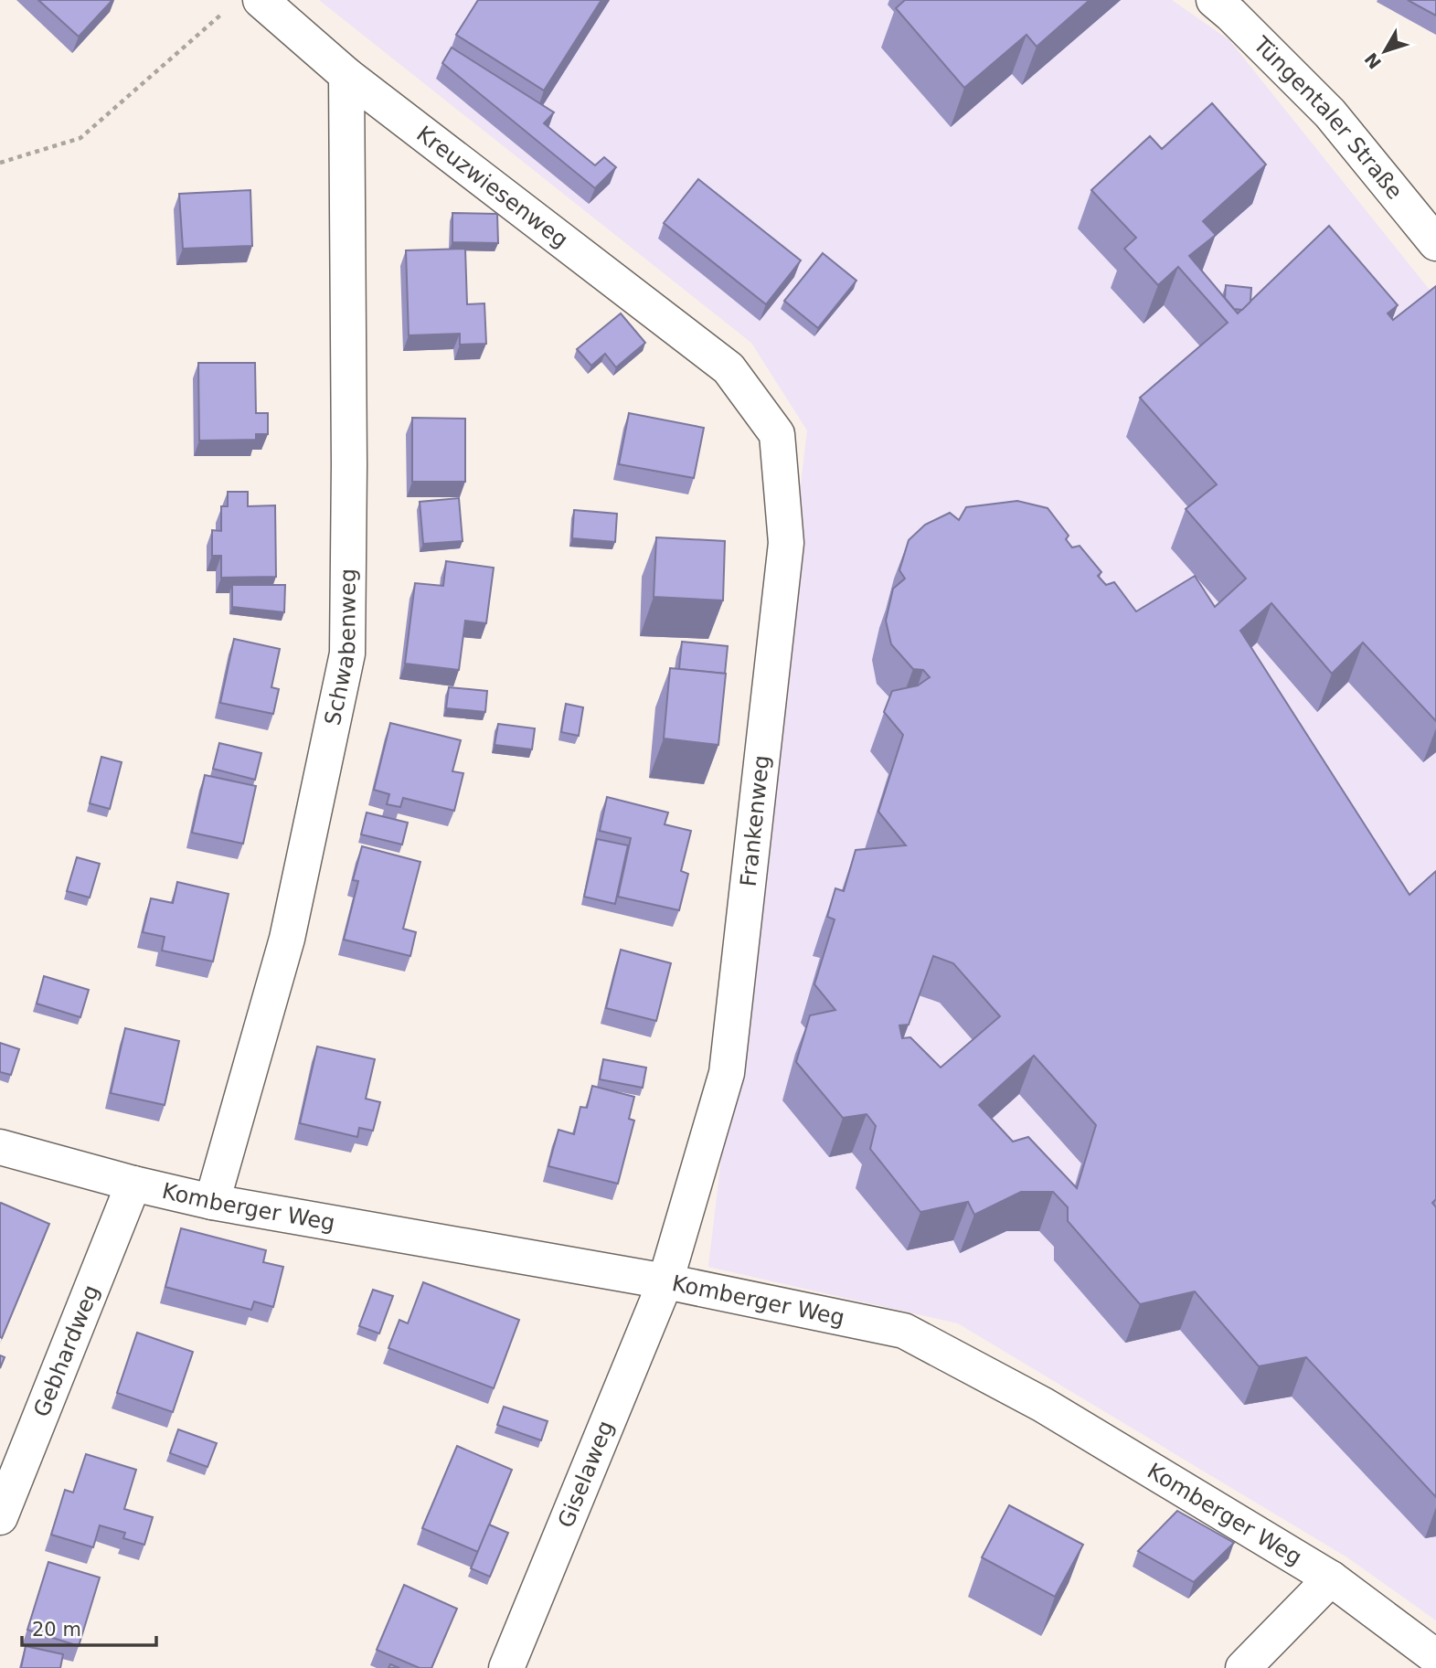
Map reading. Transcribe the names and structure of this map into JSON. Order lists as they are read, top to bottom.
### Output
{
  "streets": {
    "street": [
      "Tüngentaler Straße",
      "Kreuzwiesenweg",
      "Schwabenweg",
      "Frankenweg",
      "Komberger Weg",
      "Gebhardweg",
      "Giselaweg"
    ]
  },
  "crossings": [
    ["Kreuzwiesenweg", "Schwabenweg"],
    ["Kreuzwiesenweg", "Frankenweg"],
    ["Schwabenweg", "Komberger Weg"],
    ["Frankenweg", "Komberger Weg"],
    ["Frankenweg", "Giselaweg"],
    ["Komberger Weg", "Gebhardweg"],
    ["Komberger Weg", "Giselaweg"]
  ],
  "scale_bar": "20 m",
  "north": "bottom left"
}
